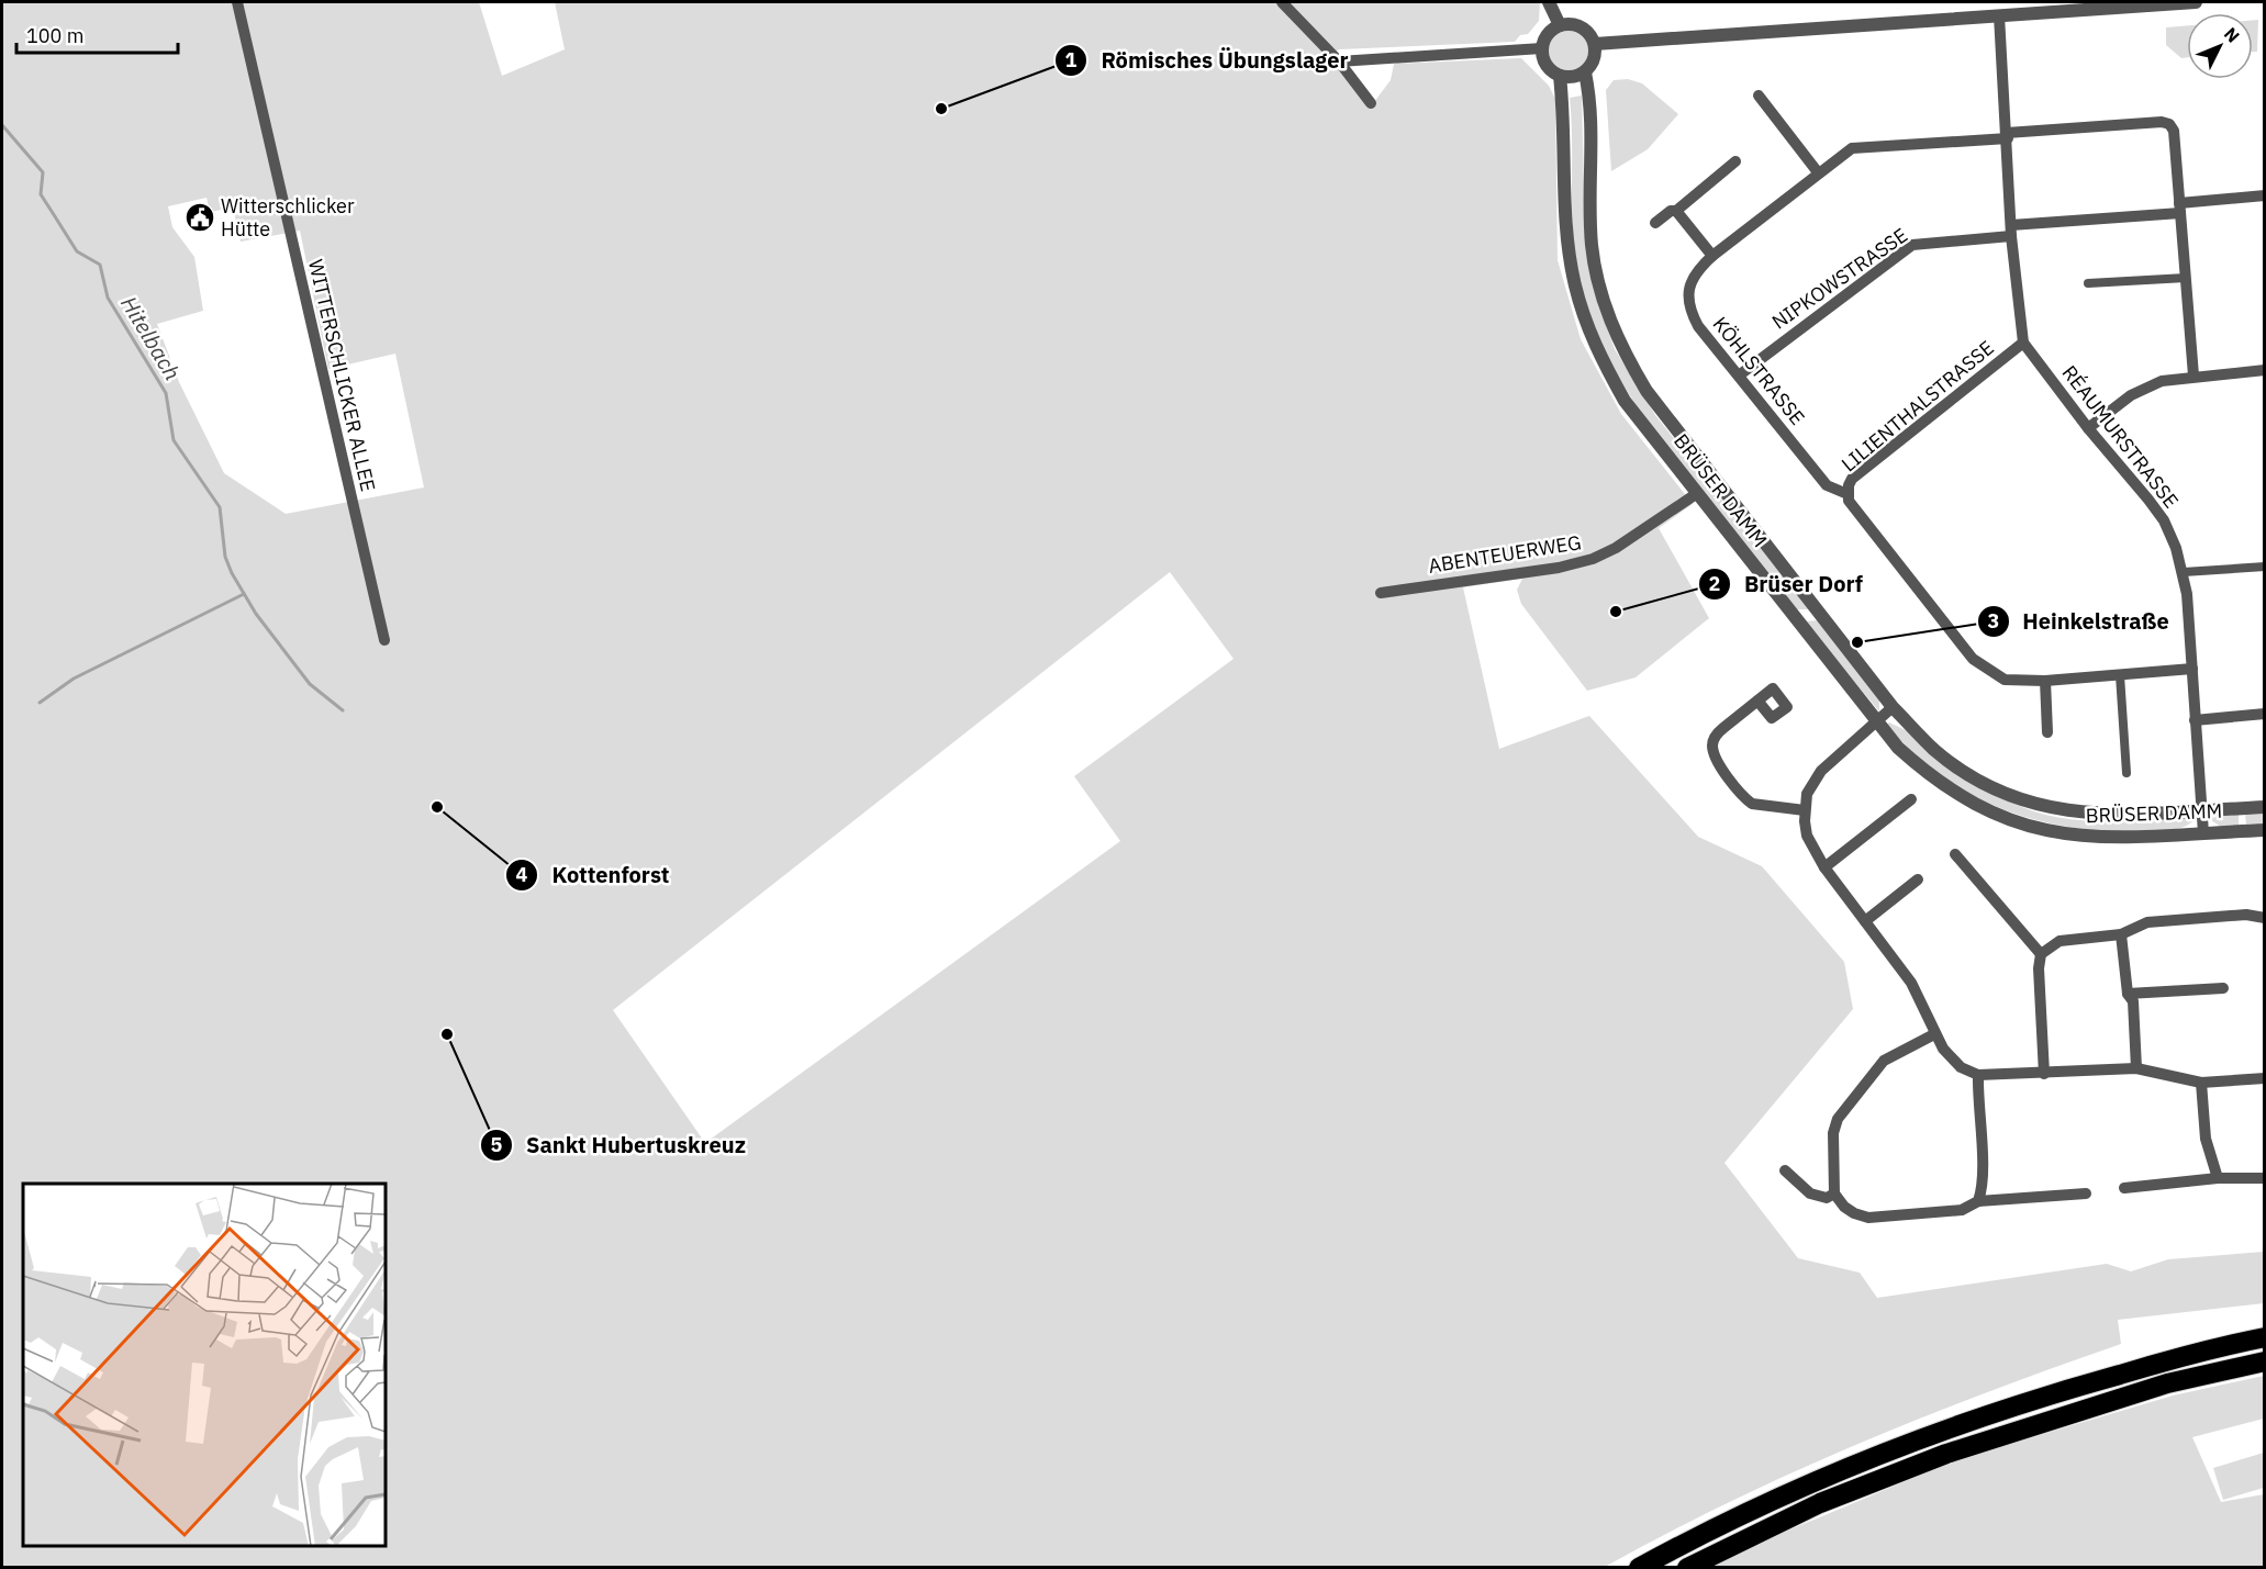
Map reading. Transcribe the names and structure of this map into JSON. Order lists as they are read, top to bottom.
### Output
{
  "streets": {
    "street": [
      "NIPKOWSTRASSE",
      "KÖHLSTRASSE",
      "WITTERSCHLICKER ALLEE",
      "LILIENTHALSTRASSE",
      "RÉAUMURSTRASSE",
      "BRÜSER DAMM",
      "ABENTEUERWEG"
    ]
  },
  "crossings": [
    ["NIPKOWSTRASSE", "KÖHLSTRASSE"],
    ["KÖHLSTRASSE", "LILIENTHALSTRASSE"],
    ["LILIENTHALSTRASSE", "RÉAUMURSTRASSE"],
    ["RÉAUMURSTRASSE", "BRÜSER DAMM"],
    ["BRÜSER DAMM", "ABENTEUERWEG"]
  ],
  "water": ["Hitelbach"],
  "places": {
    "other": [
      "Römisches Übungslager",
      "Brüser Dorf",
      "Heinkelstraße",
      "Kottenforst",
      "Sankt Hubertuskreuz"
    ],
    "public building": ["Witterschlicker Hütte"]
  },
  "scale_bar": "100 m",
  "north": "top right"
}
